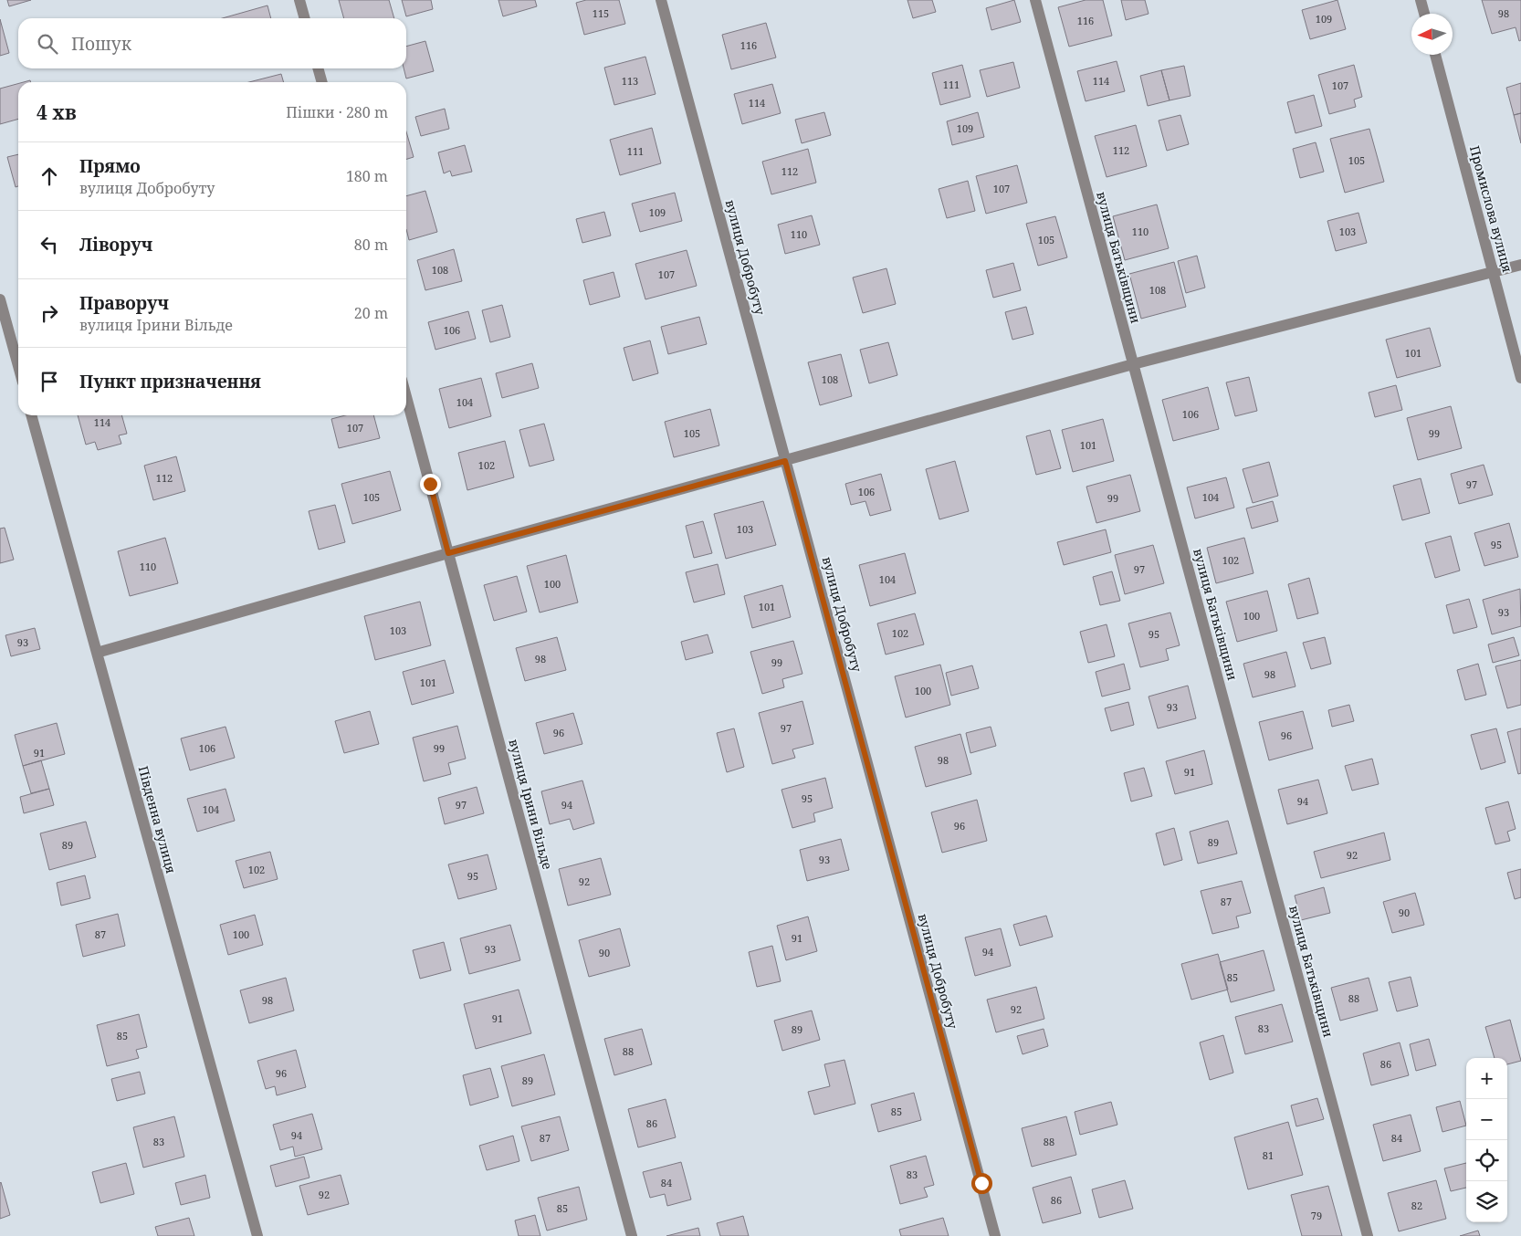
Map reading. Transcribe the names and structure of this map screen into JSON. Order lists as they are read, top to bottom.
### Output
{
  "streets": {
    "street": [
      "Промислова вулиця",
      "вулиця Добробуту",
      "вулиця Батьківщини",
      "вулиця Ірини Вільде",
      "Південна вулиця"
    ]
  },
  "house_numbers": [
    "115",
    "98",
    "109",
    "116",
    "116",
    "113",
    "114",
    "111",
    "107",
    "114",
    "109",
    "112",
    "111",
    "105",
    "112",
    "107",
    "109",
    "110",
    "103",
    "110",
    "105",
    "108",
    "107",
    "108",
    "106",
    "101",
    "108",
    "104",
    "106",
    "114",
    "107",
    "105",
    "99",
    "101",
    "102",
    "112",
    "97",
    "106",
    "105",
    "104",
    "99",
    "103",
    "95",
    "102",
    "110",
    "97",
    "104",
    "100",
    "101",
    "93",
    "100",
    "103",
    "102",
    "95",
    "93",
    "98",
    "99",
    "98",
    "101",
    "100",
    "93",
    "97",
    "96",
    "96",
    "106",
    "99",
    "91",
    "98",
    "91",
    "95",
    "94",
    "97",
    "94",
    "104",
    "96",
    "89",
    "89",
    "92",
    "93",
    "102",
    "95",
    "92",
    "87",
    "90",
    "87",
    "100",
    "91",
    "93",
    "94",
    "90",
    "85",
    "88",
    "98",
    "92",
    "91",
    "83",
    "89",
    "85",
    "88",
    "86",
    "96",
    "89",
    "85",
    "86",
    "94",
    "87",
    "84",
    "83",
    "88",
    "81",
    "83",
    "84",
    "92",
    "86",
    "82",
    "85",
    "79"
  ],
  "north": "left",
  "page": {
    "search": "Пошук",
    "heading": ["4 хв", "Пішки · 280 m"],
    "list": [
      ["Прямо", "вулиця Добробуту", "180 m"],
      ["Ліворуч", "80 m"],
      ["Праворуч", "вулиця Ірини Вільде", "20 m"],
      "Пункт призначення"
    ],
    "map_buttons": ["+", "−"]
  }
}
